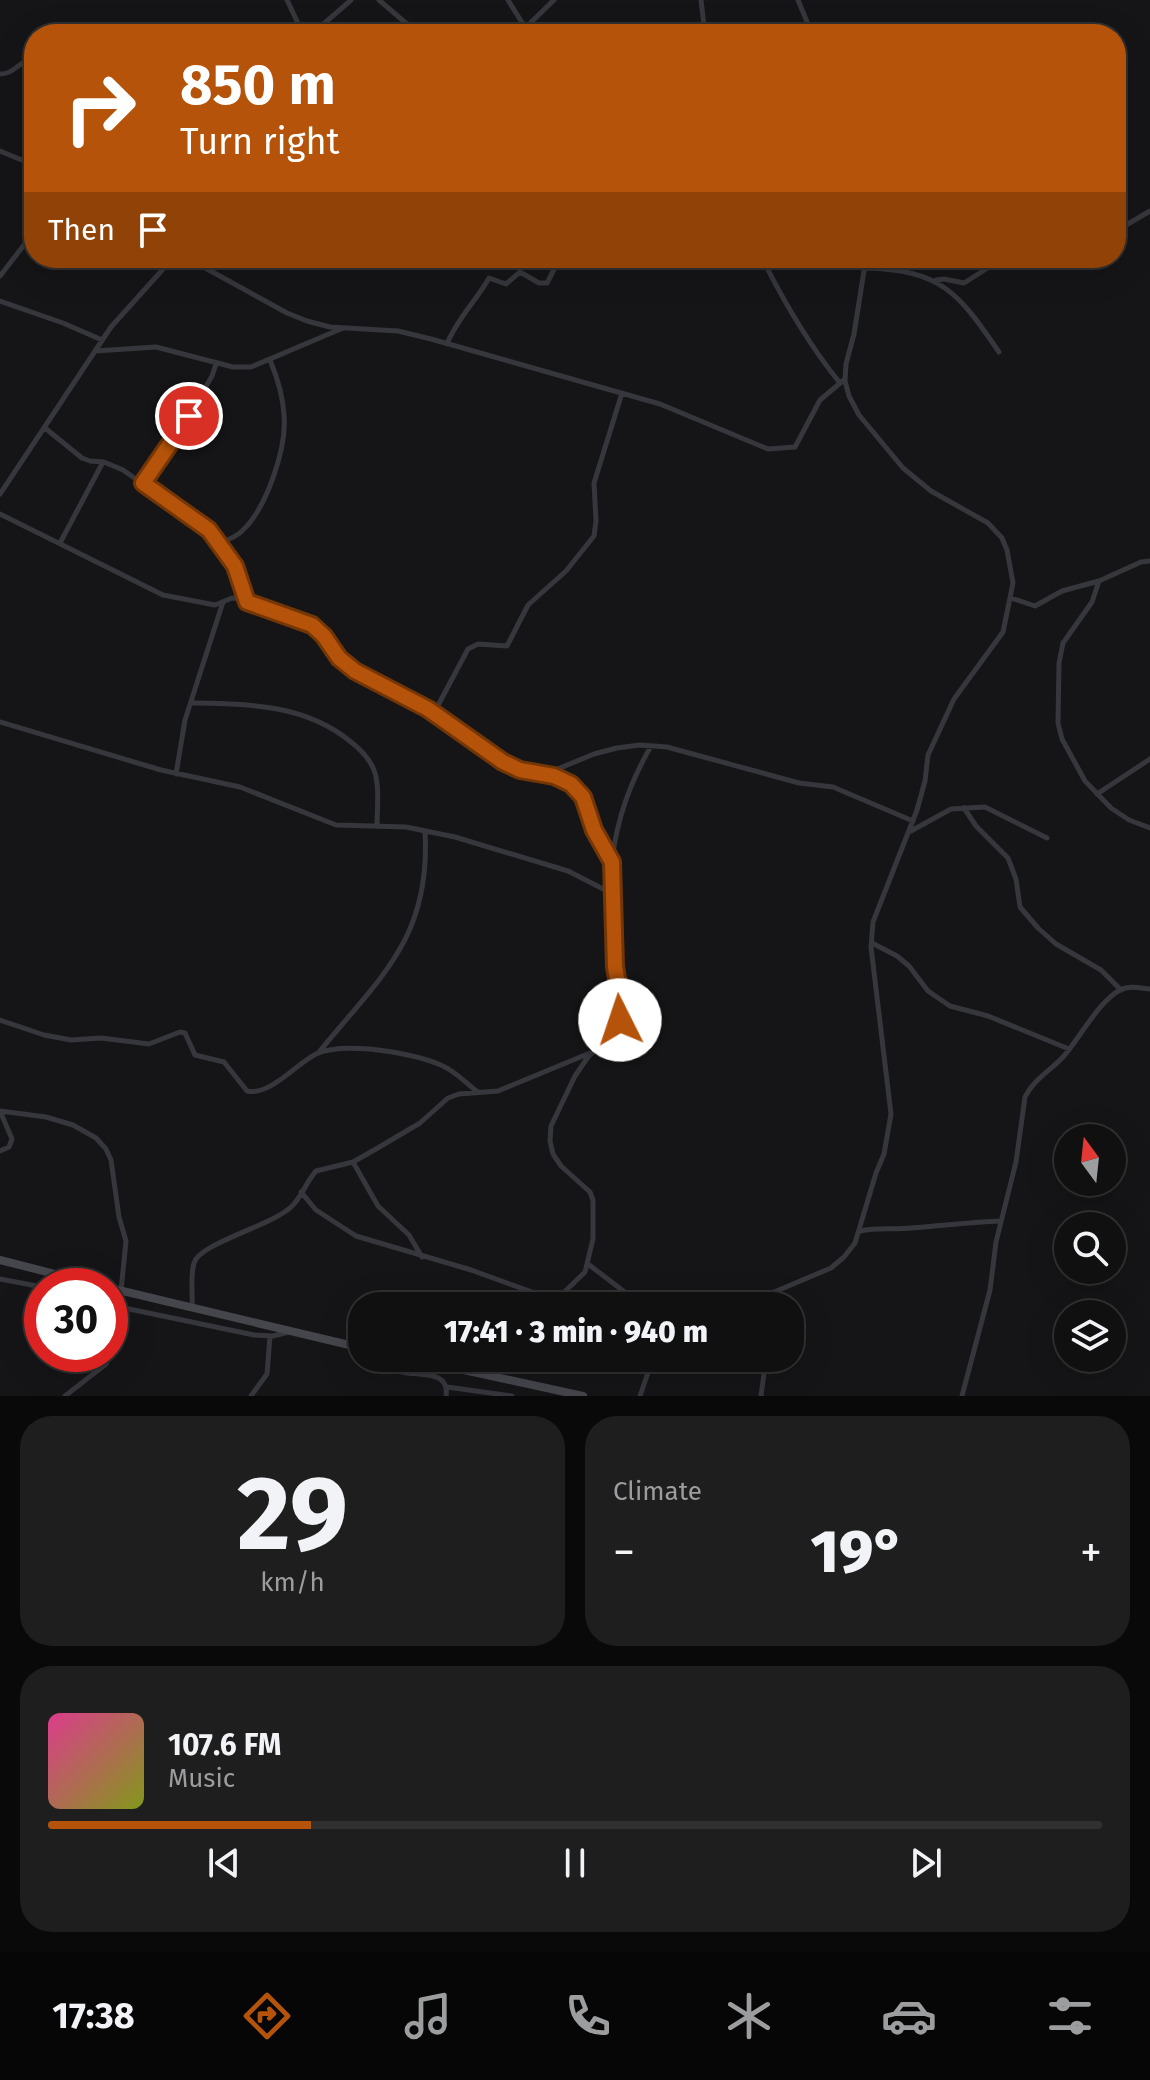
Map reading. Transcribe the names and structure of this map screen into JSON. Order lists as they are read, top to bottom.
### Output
{
  "north": "top",
  "page": {
    "turn": ["850 m", "Turn right"],
    "then": "Then",
    "limit": "30",
    "trip": "17:41 · 3 min · 940 m",
    "tile": [
      ["29", "km/h"],
      "Climate"
    ],
    "heat": ["−", "19°", "+"],
    "song": ["107.6 FM", "Music"],
    "tabs": "17:38"
  }
}
